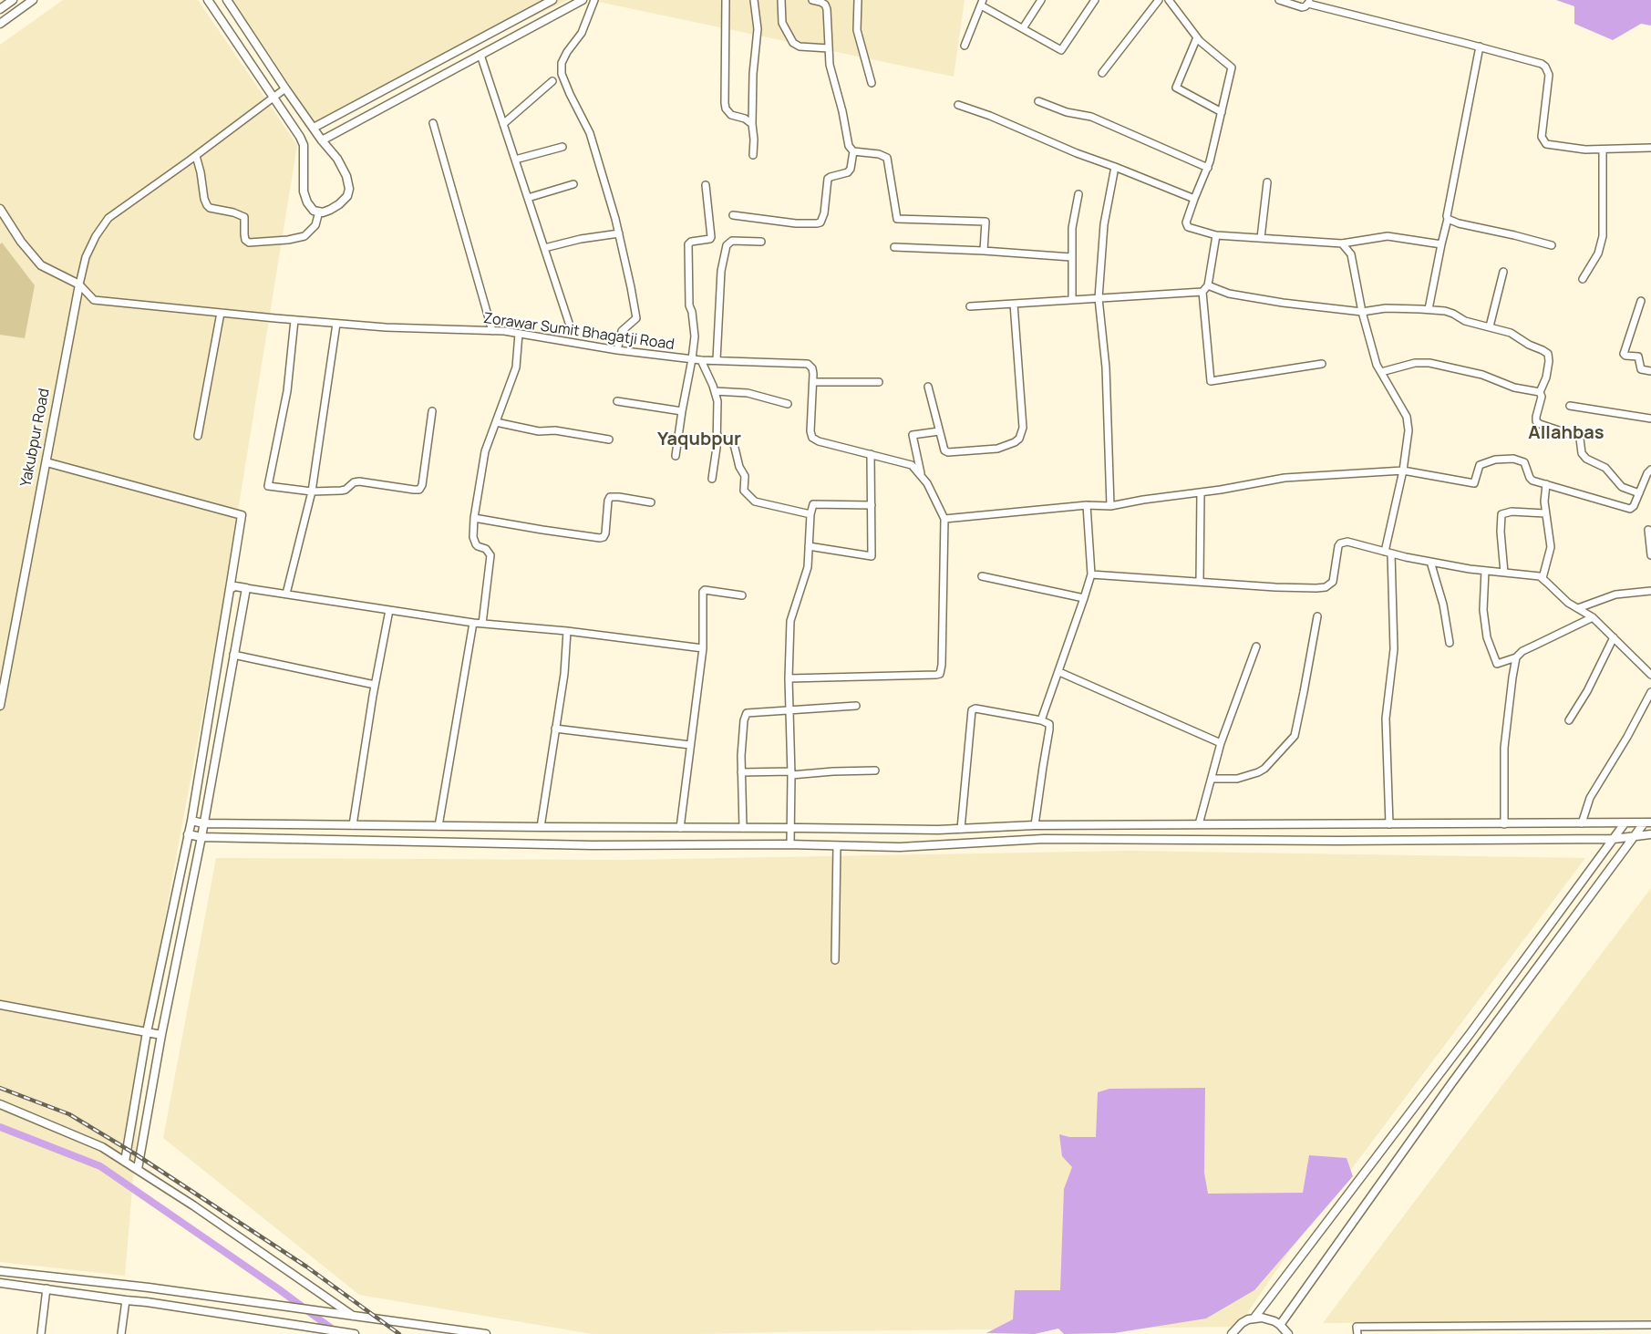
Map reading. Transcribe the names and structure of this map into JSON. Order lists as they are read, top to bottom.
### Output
{
  "streets": {
    "street": ["Zorawar Sumit Bhagatji Road", "Yakubpur Road"]
  },
  "crossings": [
    ["Zorawar Sumit Bhagatji Road", "Yakubpur Road"]
  ],
  "districts": ["Allahbas", "Yaqubpur"]
}
